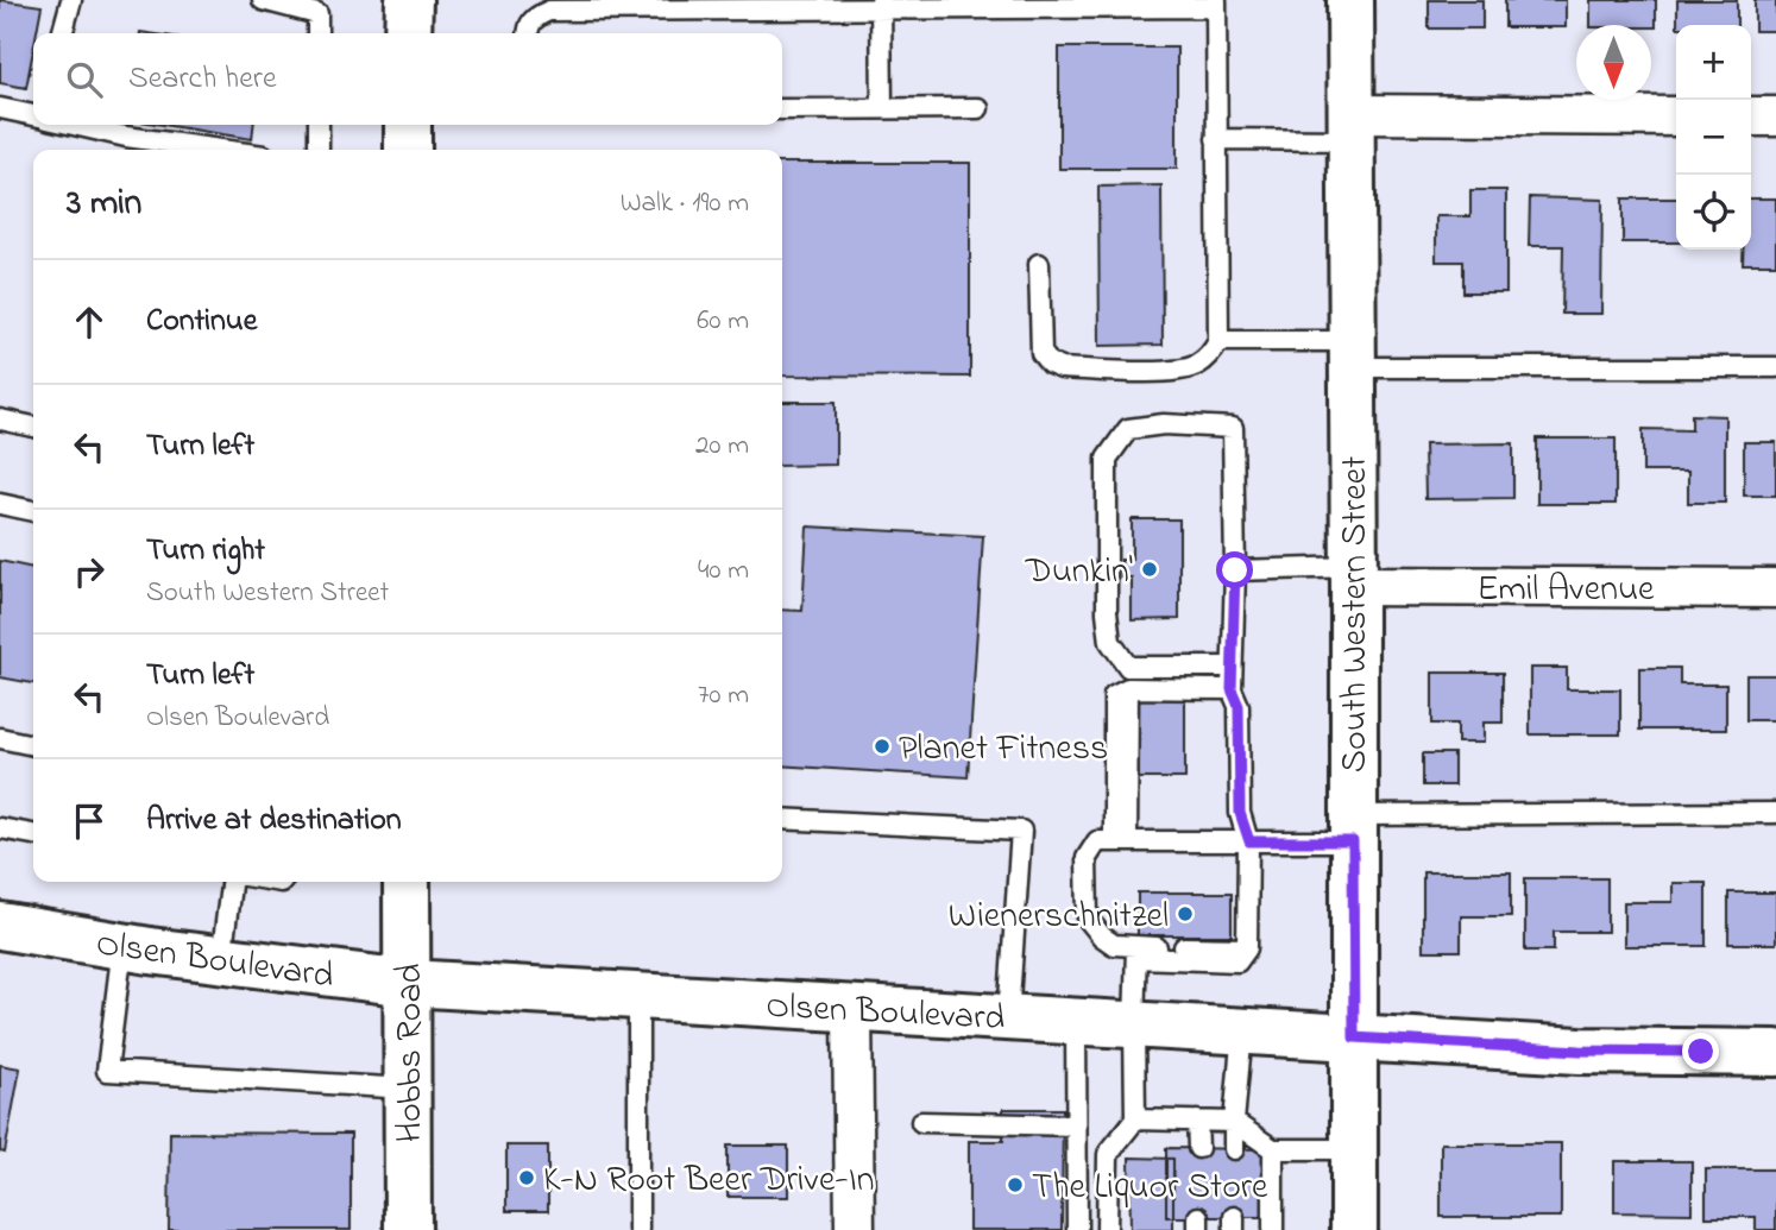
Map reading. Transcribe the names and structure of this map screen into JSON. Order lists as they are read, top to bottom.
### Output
{
  "streets": {
    "main road": ["South Western Street", "Olsen Boulevard", "Hobbs Road"],
    "street": ["Emil Avenue"]
  },
  "crossings": [
    ["Emil Avenue", "South Western Street"],
    ["South Western Street", "Olsen Boulevard"],
    ["Olsen Boulevard", "Hobbs Road"]
  ],
  "places": [
    "Dunkin'",
    "Planet Fitness",
    "Wienerschnitzel",
    "K-N Root Beer Drive-In",
    "The Liquor Store"
  ],
  "north": "bottom",
  "page": {
    "map_buttons": ["+", "−"],
    "search": "Search here",
    "heading": ["3 min", "Walk · 190 m"],
    "list": [
      ["Continue", "60 m"],
      ["Turn left", "20 m"],
      ["Turn right", "South Western Street", "40 m"],
      ["Turn left", "Olsen Boulevard", "70 m"],
      "Arrive at destination"
    ]
  }
}
